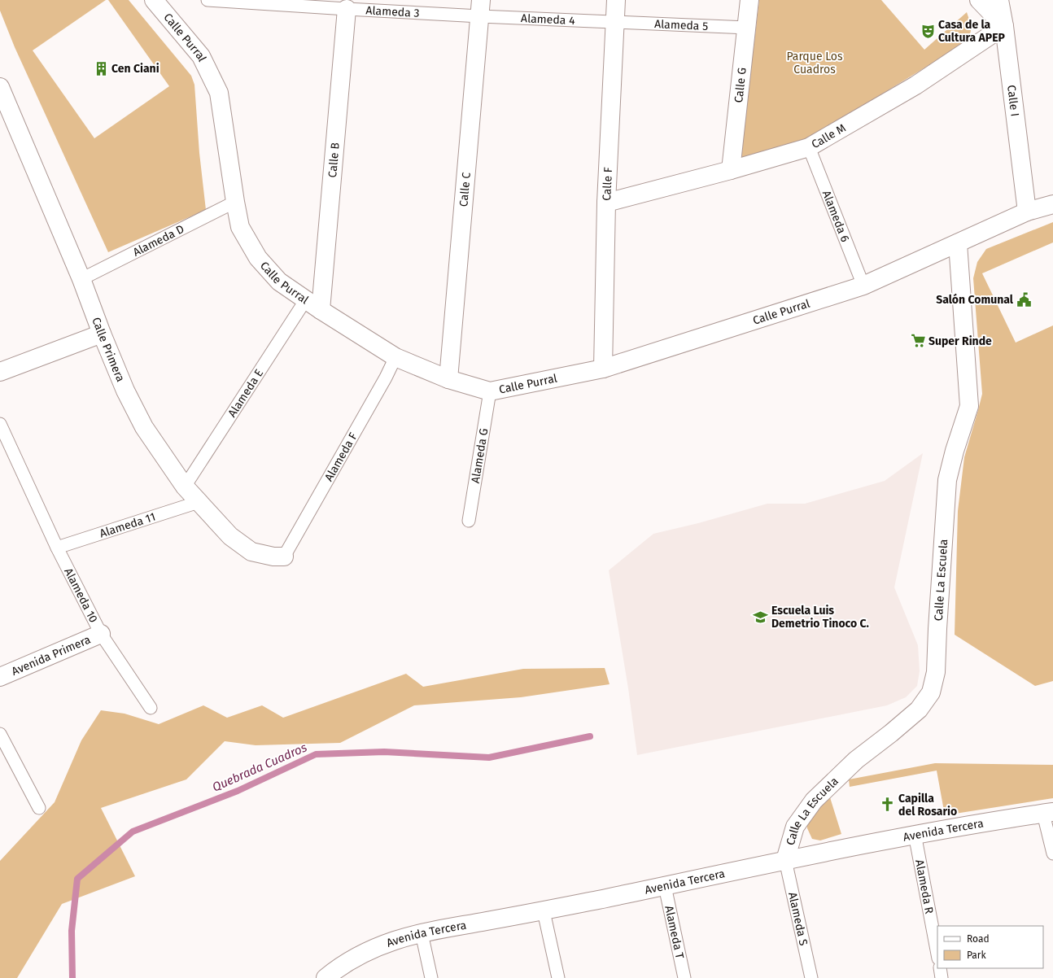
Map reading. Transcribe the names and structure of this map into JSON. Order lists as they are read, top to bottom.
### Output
{
  "streets": {
    "street": [
      "Calle Purral",
      "Calle G",
      "Calle I",
      "Calle M",
      "Calle B",
      "Calle F",
      "Calle C",
      "Calle Primera",
      "Calle La Escuela",
      "Avenida Primera",
      "Avenida Tercera"
    ],
    "lane": [
      "Alameda 3",
      "Alameda 4",
      "Alameda 5",
      "Alameda 6",
      "Alameda D",
      "Alameda E",
      "Alameda G",
      "Alameda F",
      "Alameda 11",
      "Alameda 10",
      "Alameda R",
      "Alameda S",
      "Alameda T"
    ]
  },
  "crossings": [
    ["Alameda 3", "Alameda 4"],
    ["Alameda 3", "Calle B"],
    ["Alameda 3", "Calle C"],
    ["Alameda 4", "Alameda 5"],
    ["Alameda 4", "Calle F"],
    ["Alameda 4", "Calle C"],
    ["Alameda 5", "Calle G"],
    ["Alameda 5", "Calle F"],
    ["Calle Purral", "Calle I"],
    ["Calle Purral", "Calle B"],
    ["Calle Purral", "Calle F"],
    ["Calle Purral", "Calle C"],
    ["Calle Purral", "Alameda 6"],
    ["Calle Purral", "Alameda D"],
    ["Calle Purral", "Alameda E"],
    ["Calle Purral", "Alameda G"],
    ["Calle Purral", "Alameda F"],
    ["Calle Purral", "Calle La Escuela"],
    ["Calle G", "Calle M"],
    ["Calle I", "Calle M"],
    ["Calle M", "Calle F"],
    ["Calle M", "Alameda 6"],
    ["Alameda D", "Calle Primera"],
    ["Calle Primera", "Alameda E"],
    ["Calle Primera", "Alameda F"],
    ["Calle Primera", "Alameda 11"],
    ["Alameda 11", "Alameda 10"],
    ["Calle La Escuela", "Avenida Tercera"],
    ["Calle La Escuela", "Alameda S"],
    ["Alameda 10", "Avenida Primera"],
    ["Avenida Tercera", "Alameda R"],
    ["Avenida Tercera", "Alameda S"],
    ["Avenida Tercera", "Alameda T"]
  ],
  "water": ["Quebrada Cuadros"],
  "parks": ["Parque Los Cuadros"],
  "places": {
    "theatre": ["Casa de la Cultura APEP"],
    "building": ["Cen Ciani"],
    "public building": ["Salón Comunal"],
    "supermarket": ["Super Rinde"],
    "school or university": ["Escuela Luis Demetrio Tinoco C."],
    "church": ["Capilla del Rosario"]
  },
  "legend": ["Road", "Park"]
}
